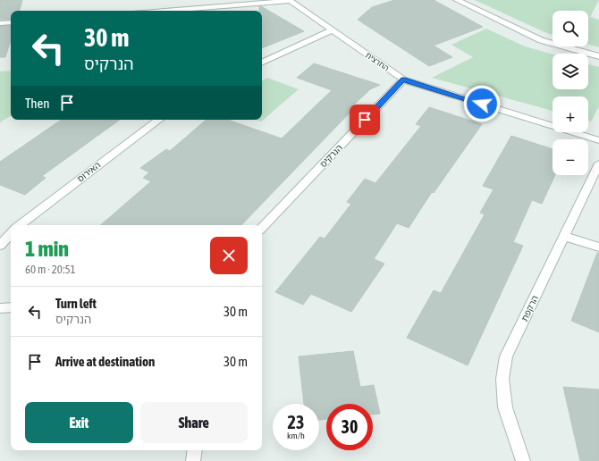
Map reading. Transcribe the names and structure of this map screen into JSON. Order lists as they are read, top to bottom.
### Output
{
  "streets": {
    "street": [
      "החרצית",
      "הנרקיס",
      "האירוס",
      "הרקפת"
    ]
  },
  "crossings": [
    ["החרצית", "הנרקיס"]
  ],
  "page": {
    "map_buttons": ["+", "−"],
    "turn": ["30 m", "הנרקיס"],
    "then": "Then",
    "heading": ["1 min", "60 m · 20:51"],
    "list": [
      {
        "name": "Turn left",
        "note": "הנרקיס",
        "value": "30 m"
      },
      {
        "name": "Arrive at destination",
        "value": "30 m"
      }
    ],
    "buttons": ["Exit", "Share"],
    "speed": "23 km/h",
    "limit": "30"
  }
}
